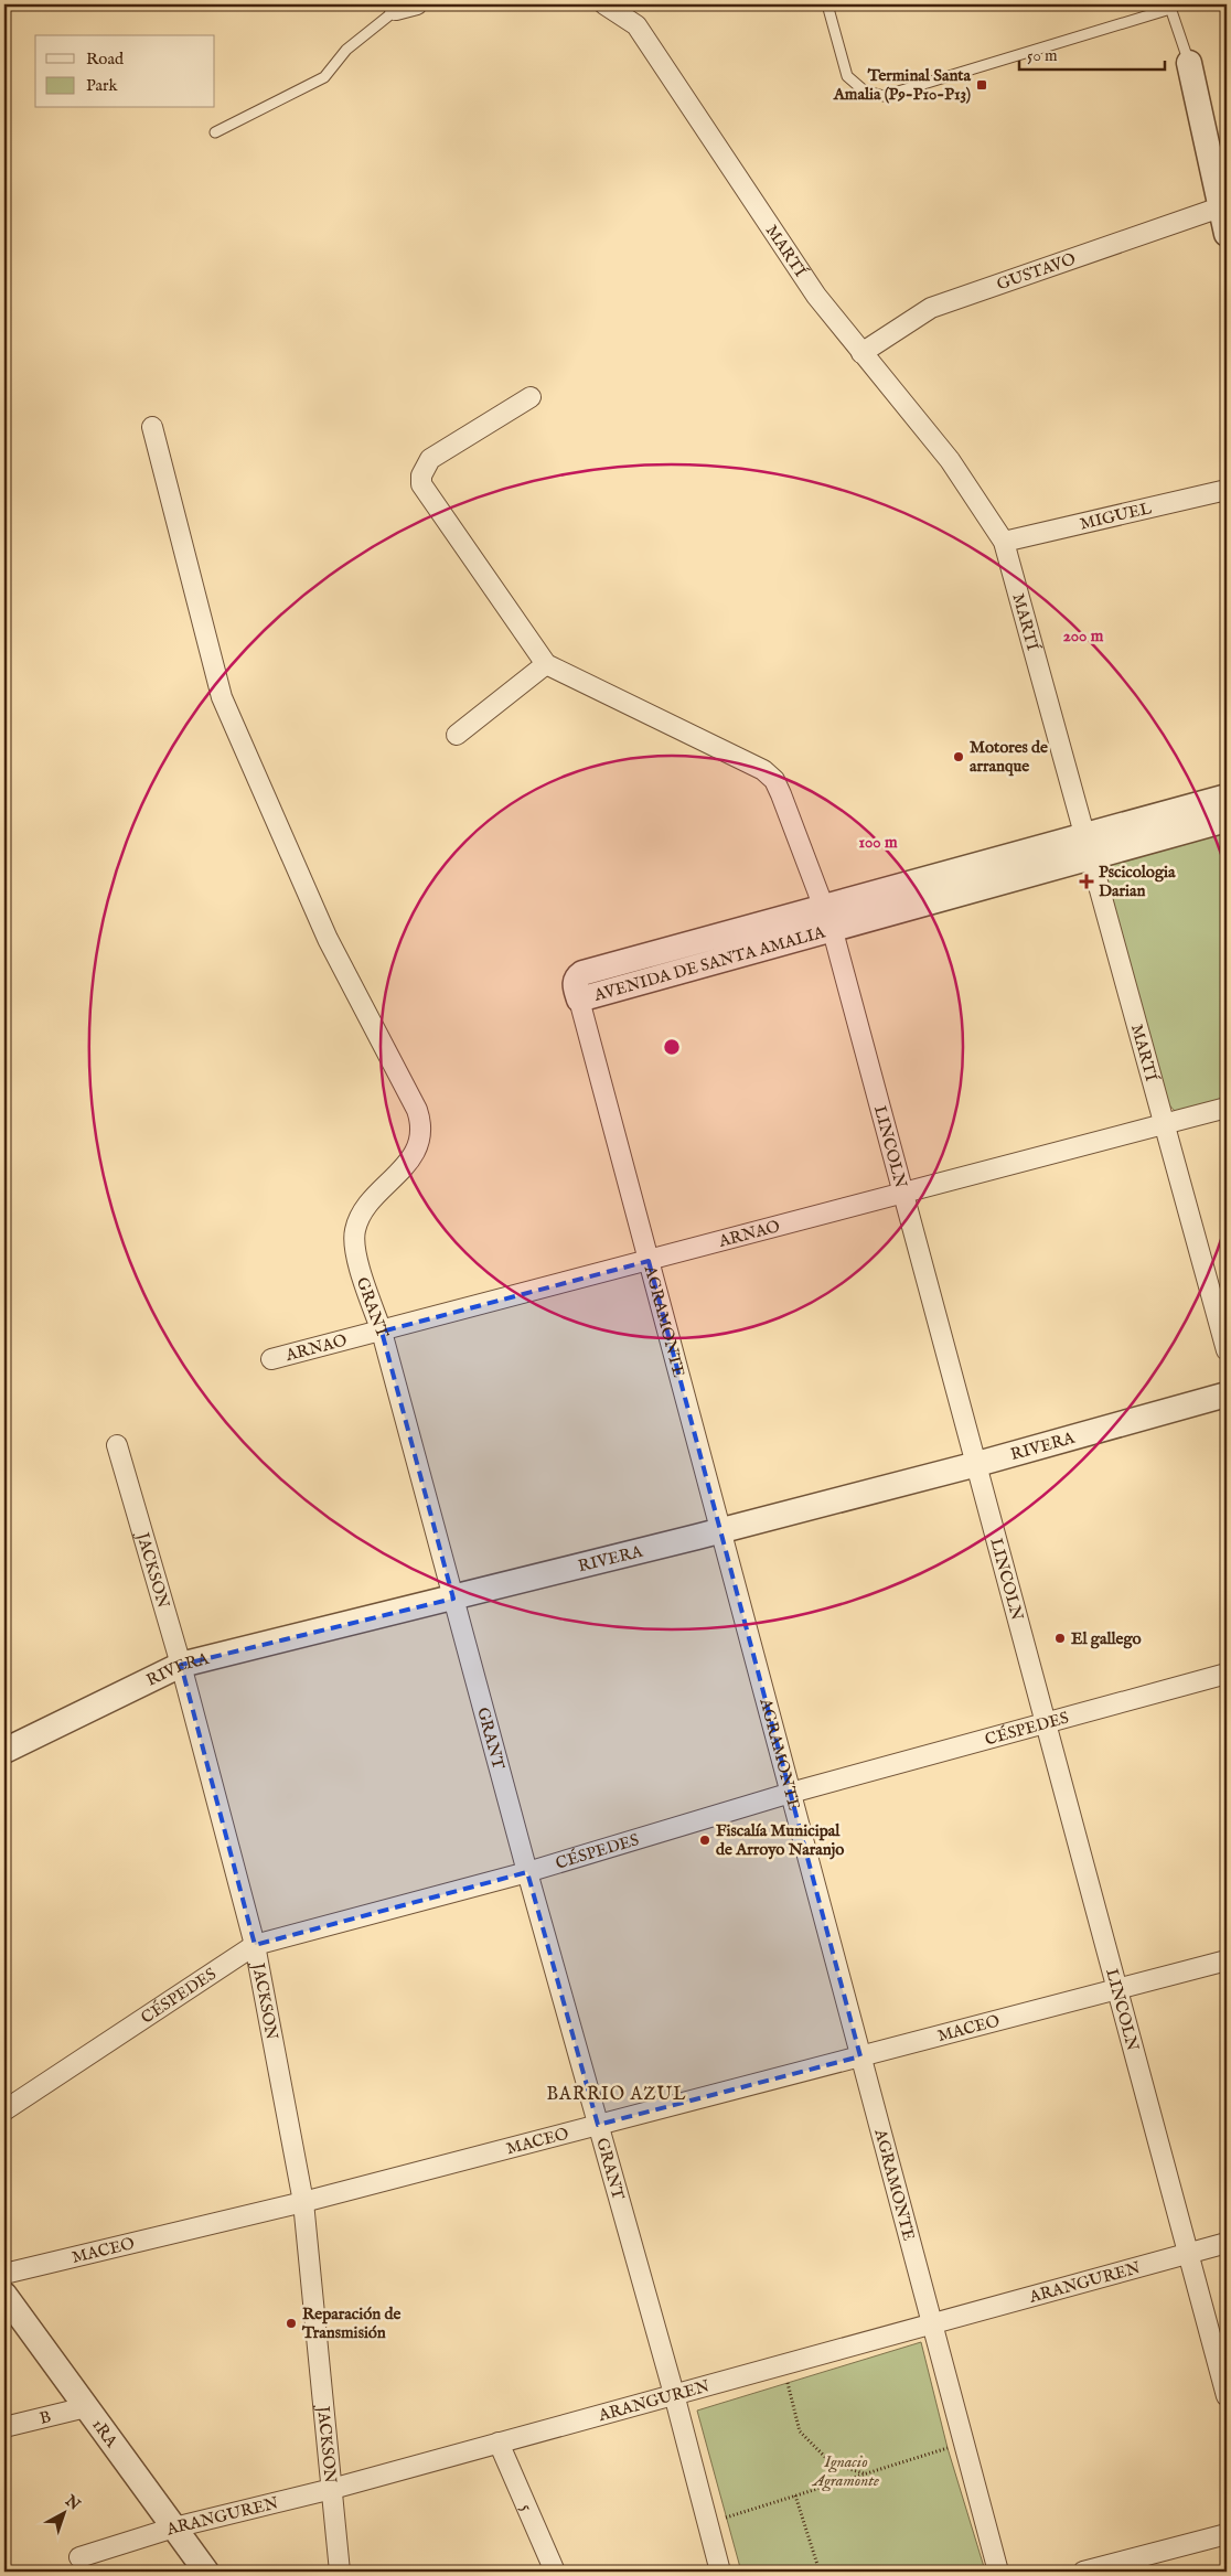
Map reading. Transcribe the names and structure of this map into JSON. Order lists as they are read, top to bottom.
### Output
{
  "streets": {
    "street": [
      "MARTÍ",
      "GUSTAVO",
      "MIGUEL",
      "AVENIDA DE SANTA AMALIA",
      "LINCOLN",
      "ARNAO",
      "GRANT",
      "AGRAMONTE",
      "RIVERA",
      "JACKSON",
      "CÉSPEDES",
      "MACEO",
      "ARANGUREN",
      "B",
      "1RA",
      "5"
    ]
  },
  "crossings": [
    ["MARTÍ", "GUSTAVO"],
    ["MARTÍ", "MIGUEL"],
    ["MARTÍ", "AVENIDA DE SANTA AMALIA"],
    ["MARTÍ", "ARNAO"],
    ["AVENIDA DE SANTA AMALIA", "LINCOLN"],
    ["AVENIDA DE SANTA AMALIA", "AGRAMONTE"],
    ["LINCOLN", "ARNAO"],
    ["LINCOLN", "RIVERA"],
    ["LINCOLN", "CÉSPEDES"],
    ["LINCOLN", "MACEO"],
    ["LINCOLN", "ARANGUREN"],
    ["ARNAO", "GRANT"],
    ["ARNAO", "AGRAMONTE"],
    ["GRANT", "RIVERA"],
    ["GRANT", "CÉSPEDES"],
    ["GRANT", "MACEO"],
    ["GRANT", "ARANGUREN"],
    ["AGRAMONTE", "RIVERA"],
    ["AGRAMONTE", "CÉSPEDES"],
    ["AGRAMONTE", "MACEO"],
    ["AGRAMONTE", "ARANGUREN"],
    ["RIVERA", "JACKSON"],
    ["JACKSON", "CÉSPEDES"],
    ["JACKSON", "MACEO"],
    ["JACKSON", "ARANGUREN"],
    ["ARANGUREN", "1RA"],
    ["ARANGUREN", "5"],
    ["B", "1RA"]
  ],
  "districts": ["BARRIO AZUL"],
  "parks": ["Ignacio Agramonte"],
  "places": {
    "transit": ["Terminal Santa Amalia (P9-P10-P13)"],
    "other": [
      "Motores de arranque",
      "El gallego",
      "Fiscalía Municipal de Arroyo Naranjo",
      "Reparación de Transmisión"
    ],
    "health": ["Pscicologia Darian"]
  },
  "legend": ["Road", "Park"],
  "scale_bar": "50 m",
  "north": "top right",
  "rings": ["200 m", "100 m"]
}
